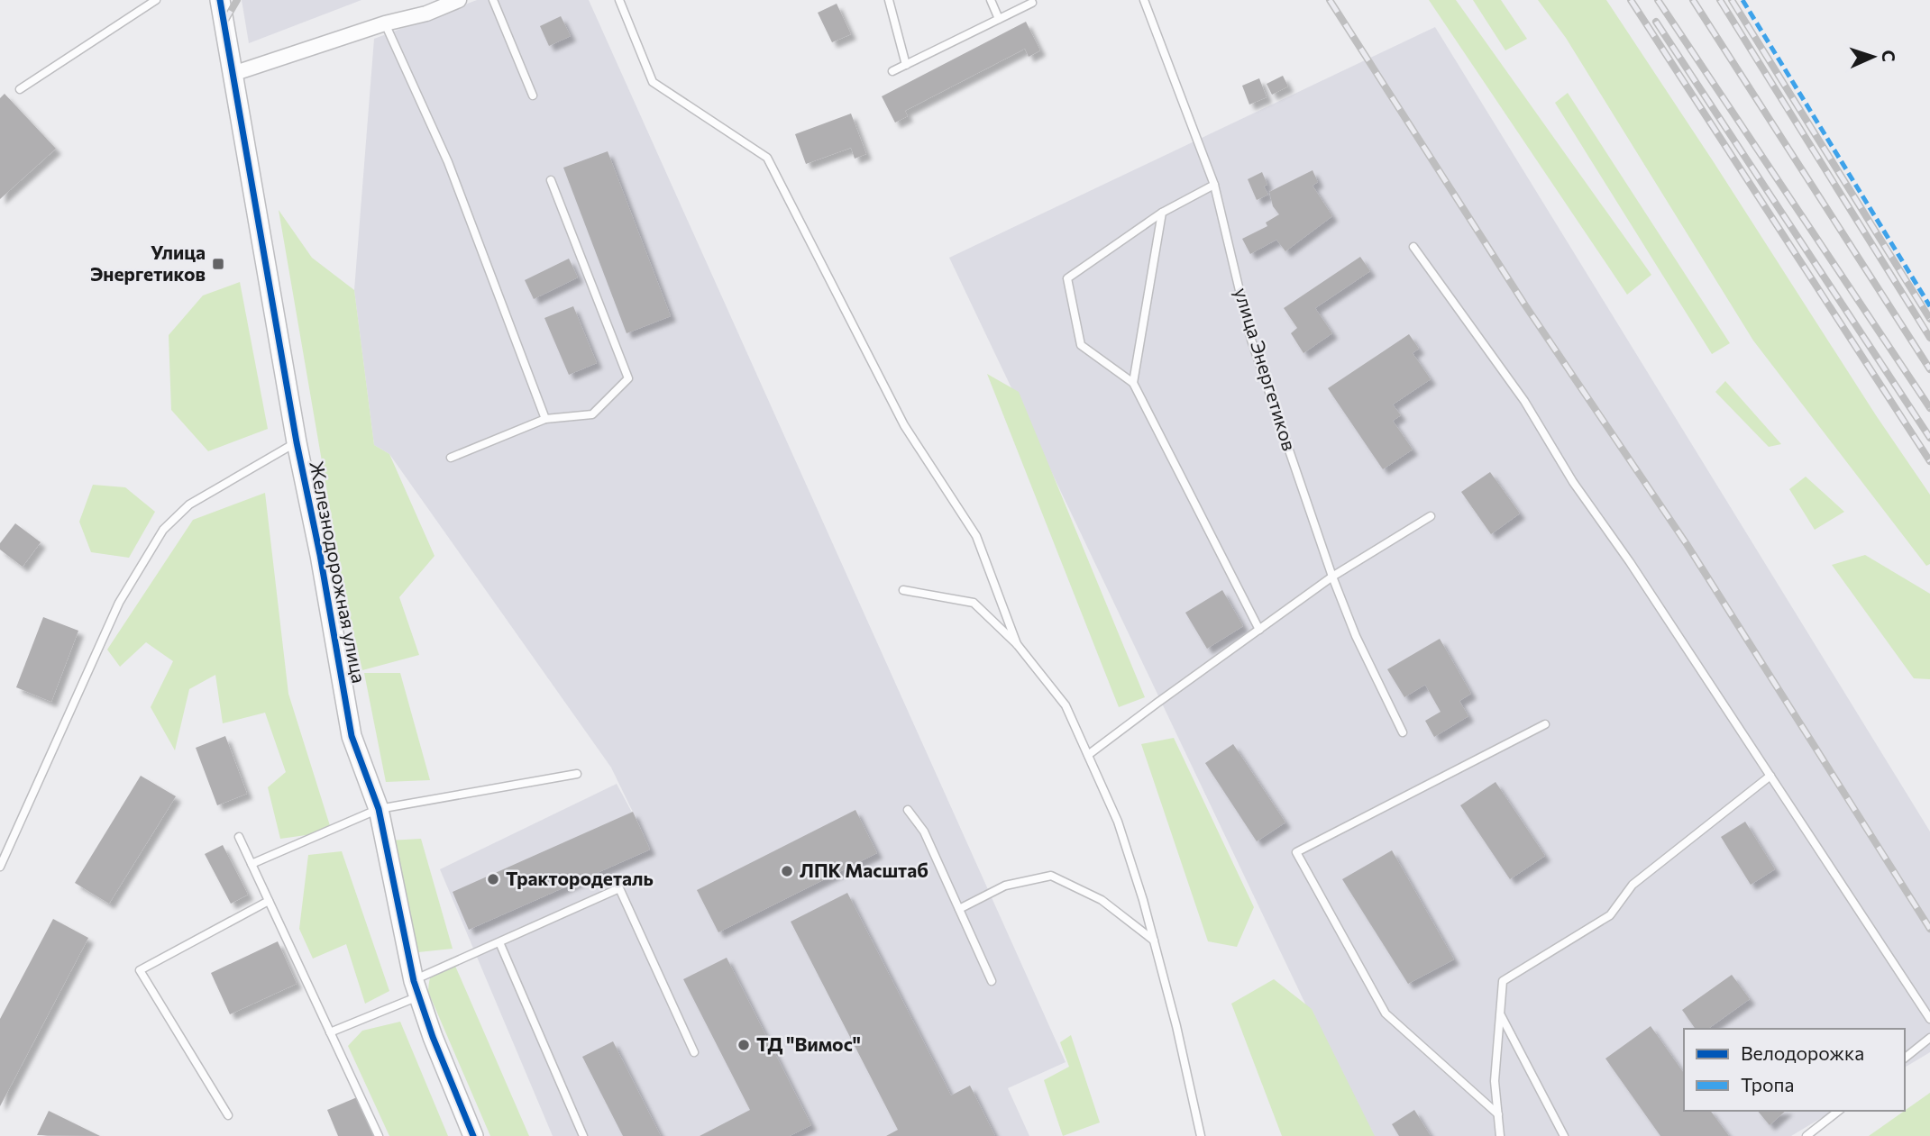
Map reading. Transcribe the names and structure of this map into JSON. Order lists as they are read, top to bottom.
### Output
{
  "streets": {
    "street": ["Железнодорожная улица"],
    "lane": ["улица Энергетиков"]
  },
  "places": {
    "transit": ["Улица Энергетиков"],
    "other": ["ЛПК Масштаб", "Трактородеталь", "ТД \"Вимос\""]
  },
  "legend": ["Велодорожка", "Тропа"],
  "north": "right"
}
